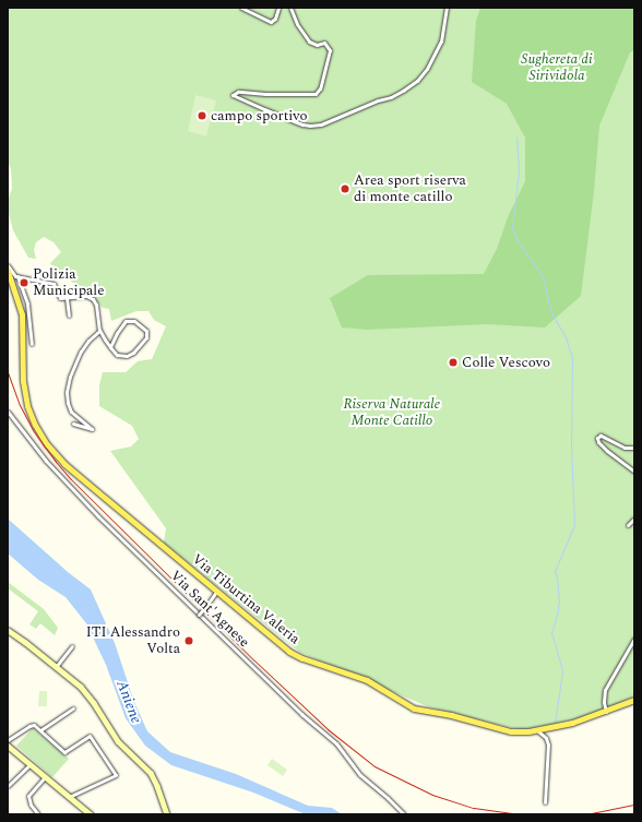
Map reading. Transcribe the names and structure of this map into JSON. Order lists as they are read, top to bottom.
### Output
{
  "streets": {
    "main road": ["Via Tiburtina Valeria"],
    "street": ["Via Sant'Agnese"]
  },
  "water": ["Aniene"],
  "parks": ["Sughereta di Sirividola", "Riserva Naturale Monte Catillo"],
  "places": [
    "campo sportivo",
    "Area sport riserva di monte catillo",
    "Polizia Municipale",
    "Colle Vescovo",
    "ITI Alessandro Volta"
  ]
}
